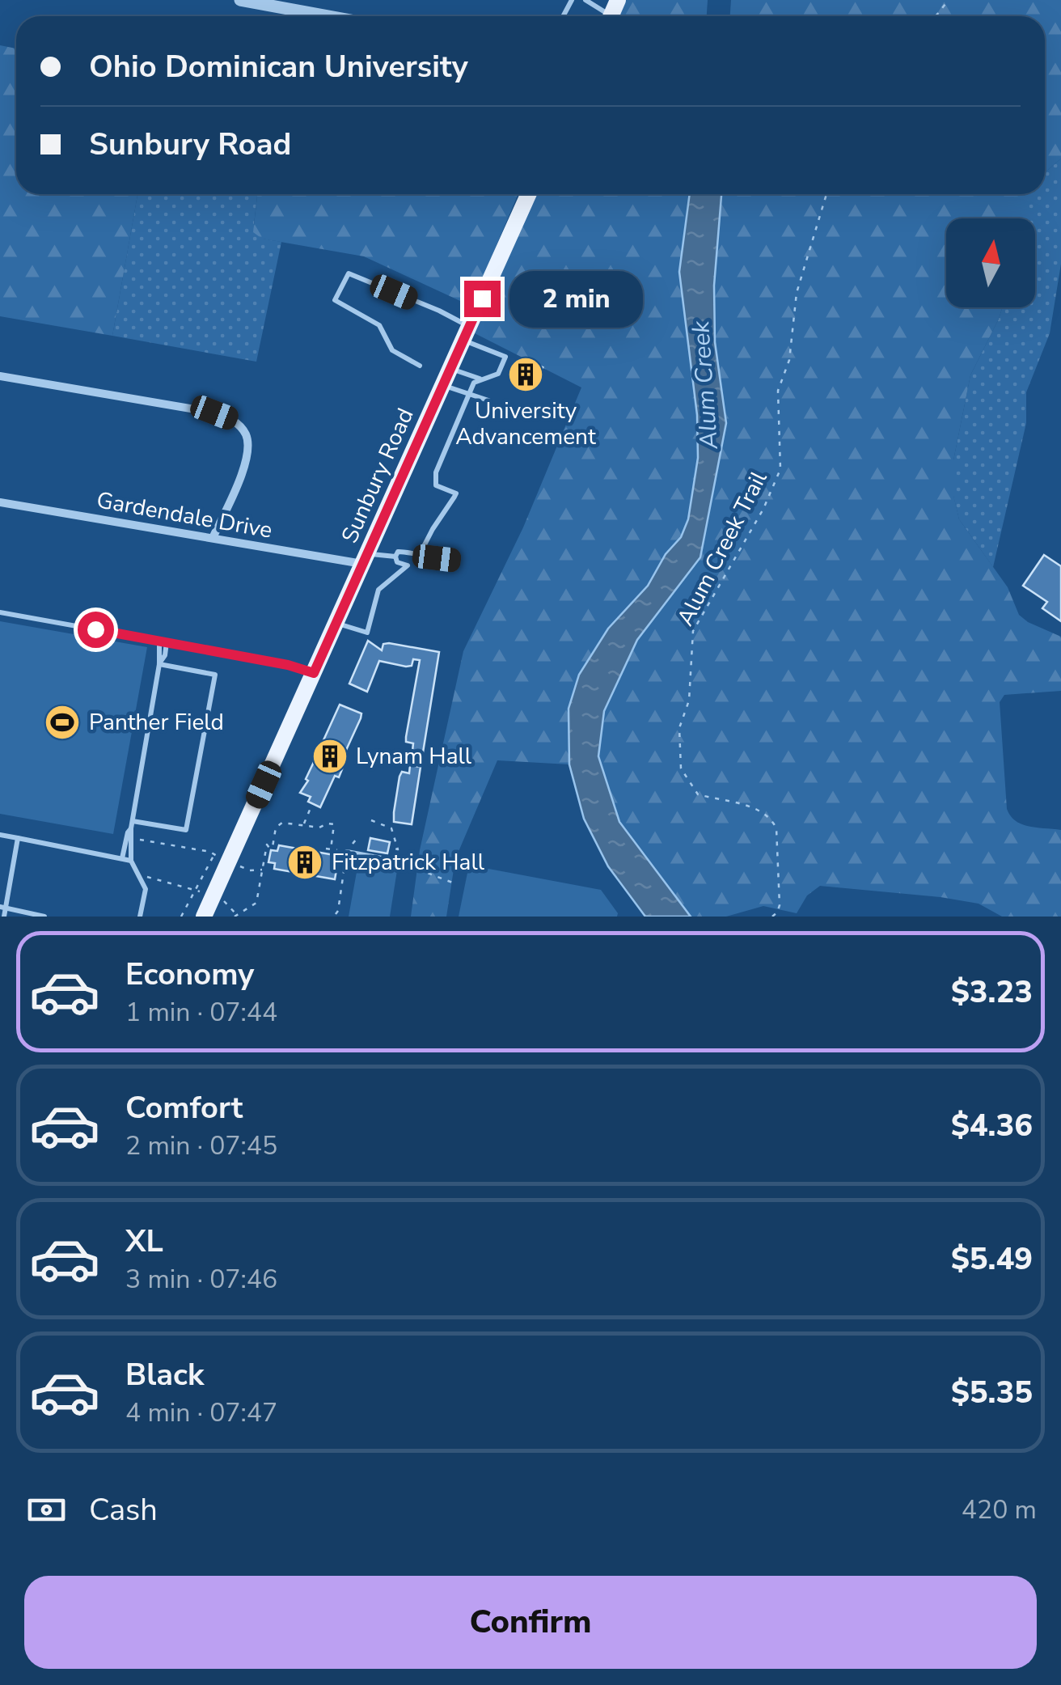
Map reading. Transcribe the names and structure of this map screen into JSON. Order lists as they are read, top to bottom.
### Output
{
  "streets": {
    "main road": ["Sunbury Road"],
    "street": ["Gardendale Drive"],
    "path": ["Alum Creek Trail"]
  },
  "crossings": [
    ["Sunbury Road", "Gardendale Drive"]
  ],
  "water": ["Alum Creek"],
  "places": {
    "building": ["University Advancement", "Lynam Hall", "Fitzpatrick Hall"],
    "sports": ["Panther Field"]
  },
  "north": "top",
  "page": {
    "banner": ["Ohio Dominican University", "Sunbury Road"],
    "bubble": "2 min",
    "list": [
      {
        "name": "Economy",
        "note": "1 min · 07:44",
        "value": "$3.23"
      },
      {
        "name": "Comfort",
        "note": "2 min · 07:45",
        "value": "$4.36"
      },
      {
        "name": "XL",
        "note": "3 min · 07:46",
        "value": "$5.49"
      },
      {
        "name": "Black",
        "note": "4 min · 07:47",
        "value": "$5.35"
      }
    ],
    "pay": ["Cash", "420 m"],
    "buttons": "Confirm"
  }
}
